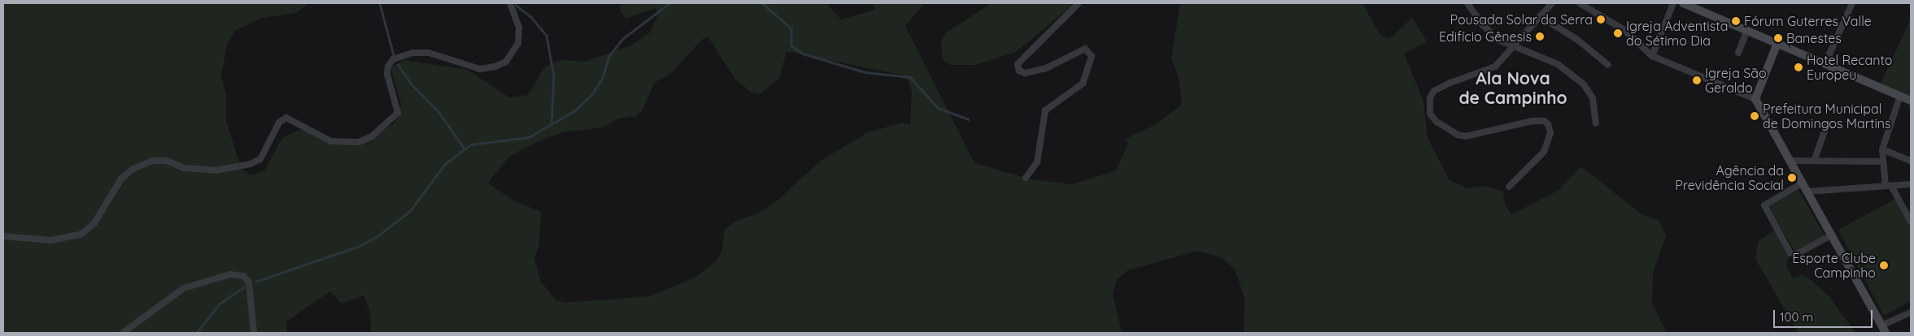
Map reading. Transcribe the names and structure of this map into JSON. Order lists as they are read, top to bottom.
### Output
{
  "districts": ["Ala Nova de Campinho"],
  "places": [
    "Pousada Solar da Serra",
    "Fórum Guterres Valle",
    "Igreja Adventista do Sétimo Dia",
    "Edifício Gênesis",
    "Banestes",
    "Hotel Recanto Europeu",
    "Igreja São Geraldo",
    "Prefeitura Municipal de Domingos Martins",
    "Agência da Previdência Social",
    "Esporte Clube Campinho"
  ],
  "scale_bar": "100 m"
}
